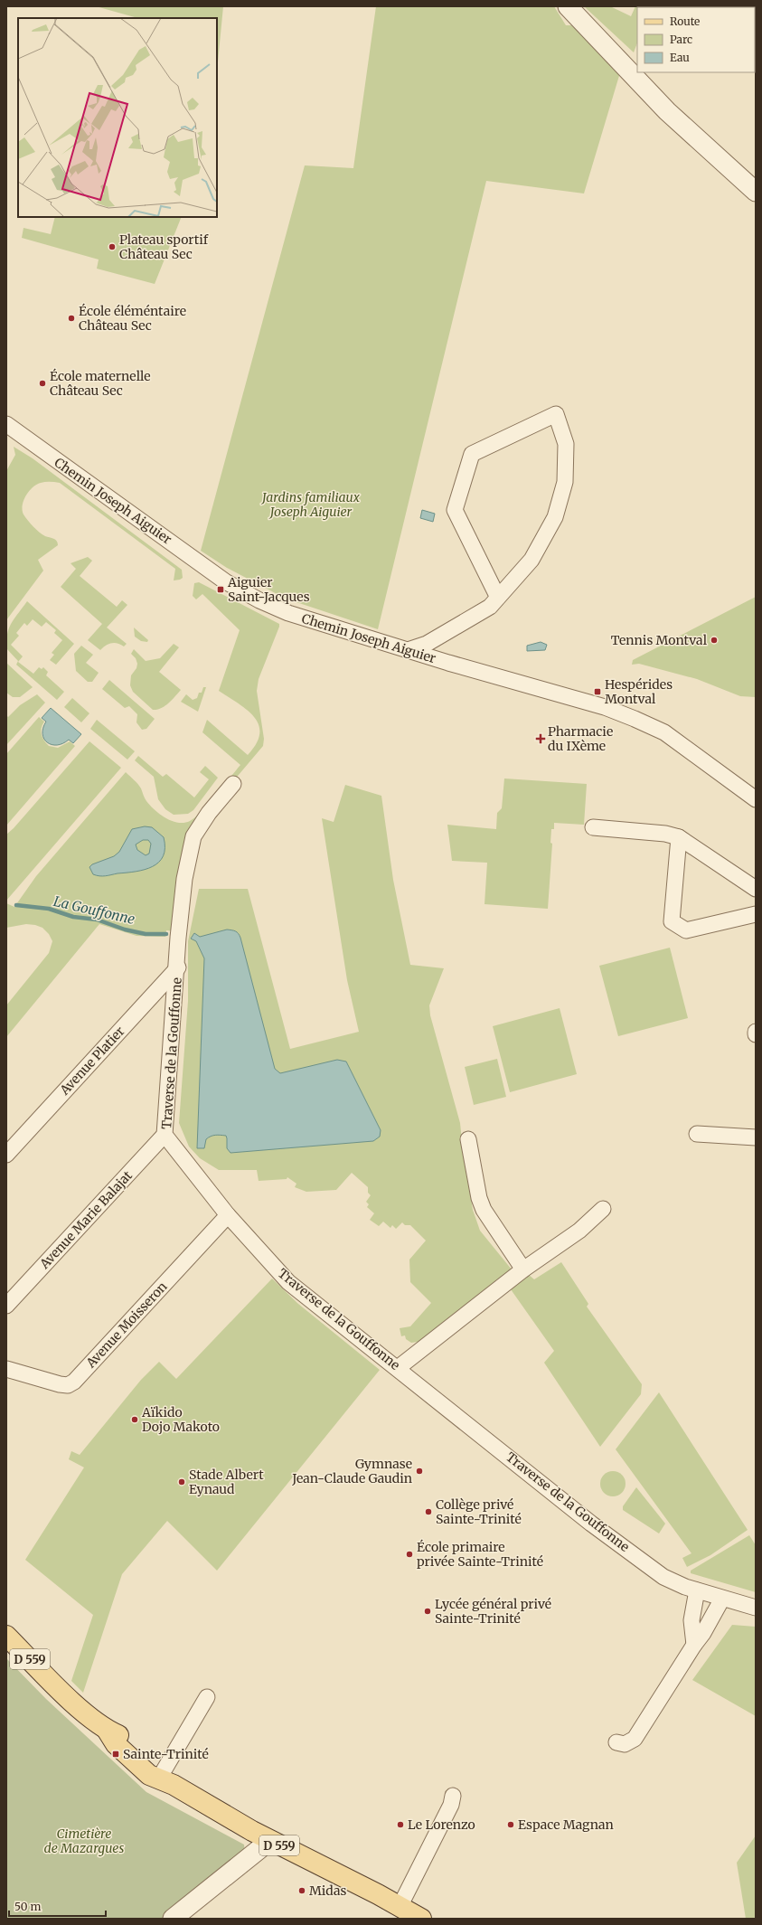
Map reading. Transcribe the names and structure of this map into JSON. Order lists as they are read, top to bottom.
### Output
{
  "streets": {
    "main road": ["D 559"],
    "street": [
      "Chemin Joseph Aiguier",
      "Traverse de la Gouffonne",
      "Avenue Platier",
      "Avenue Marie Balajat",
      "Avenue Moisseron"
    ]
  },
  "crossings": [
    ["Traverse de la Gouffonne", "Avenue Platier"],
    ["Traverse de la Gouffonne", "Avenue Marie Balajat"],
    ["Traverse de la Gouffonne", "Avenue Moisseron"]
  ],
  "water": ["La Gouffonne"],
  "parks": ["Jardins familiaux Joseph Aiguier", "Cimetière de Mazargues"],
  "places": {
    "other": [
      "Plateau sportif Château Sec",
      "École éléméntaire Château Sec",
      "École maternelle Château Sec",
      "Tennis Montval",
      "Aïkido Dojo Makoto",
      "Gymnase Jean-Claude Gaudin",
      "Stade Albert Eynaud",
      "Collège privé Sainte-Trinité",
      "École primaire privée Sainte-Trinité",
      "Lycée général privé Sainte-Trinité",
      "Le Lorenzo",
      "Espace Magnan",
      "Midas"
    ],
    "transit": ["Aiguier Saint-Jacques", "Hespérides Montval", "Sainte-Trinité"],
    "health": ["Pharmacie du IXème"]
  },
  "legend": ["Route", "Parc", "Eau"],
  "scale_bar": "50 m"
}
